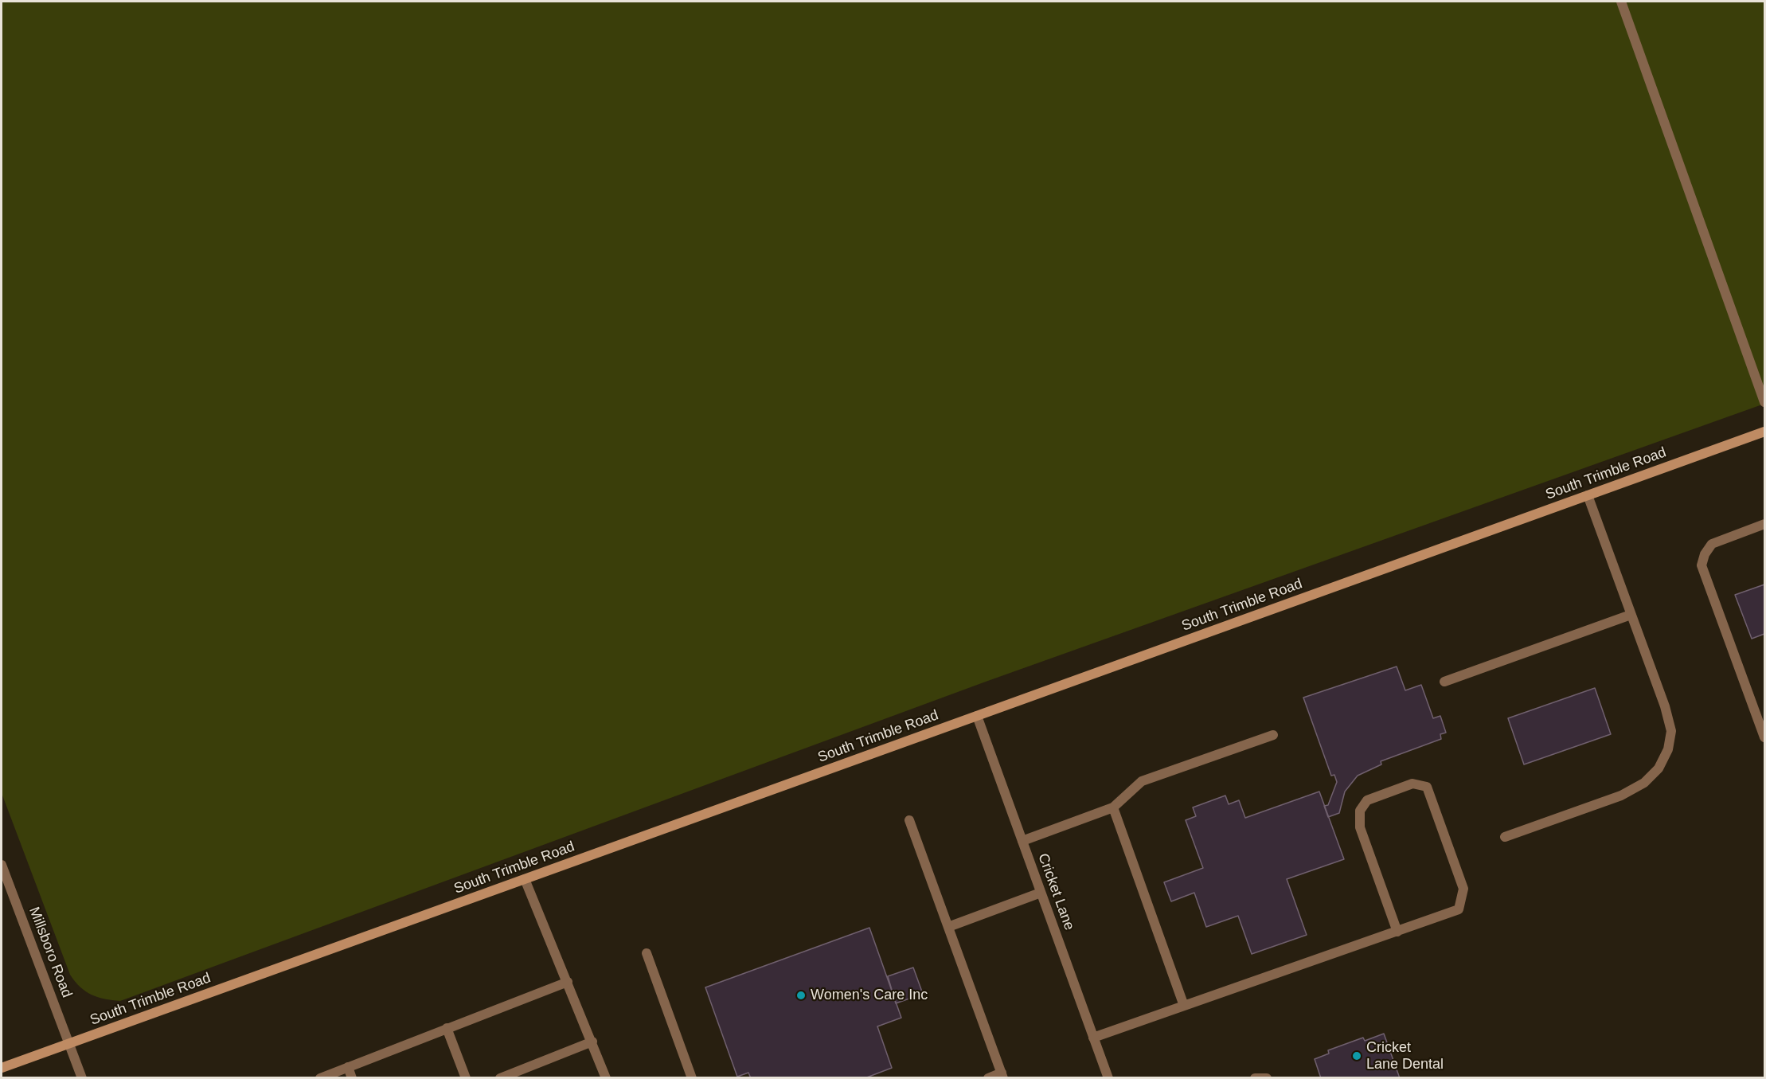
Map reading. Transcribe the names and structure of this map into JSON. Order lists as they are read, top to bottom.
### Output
{
  "streets": {
    "main road": ["South Trimble Road"],
    "street": ["Cricket Lane", "Millsboro Road"]
  },
  "crossings": [
    ["South Trimble Road", "Cricket Lane"],
    ["South Trimble Road", "Millsboro Road"]
  ],
  "places": ["Women's Care Inc", "Cricket Lane Dental"]
}
